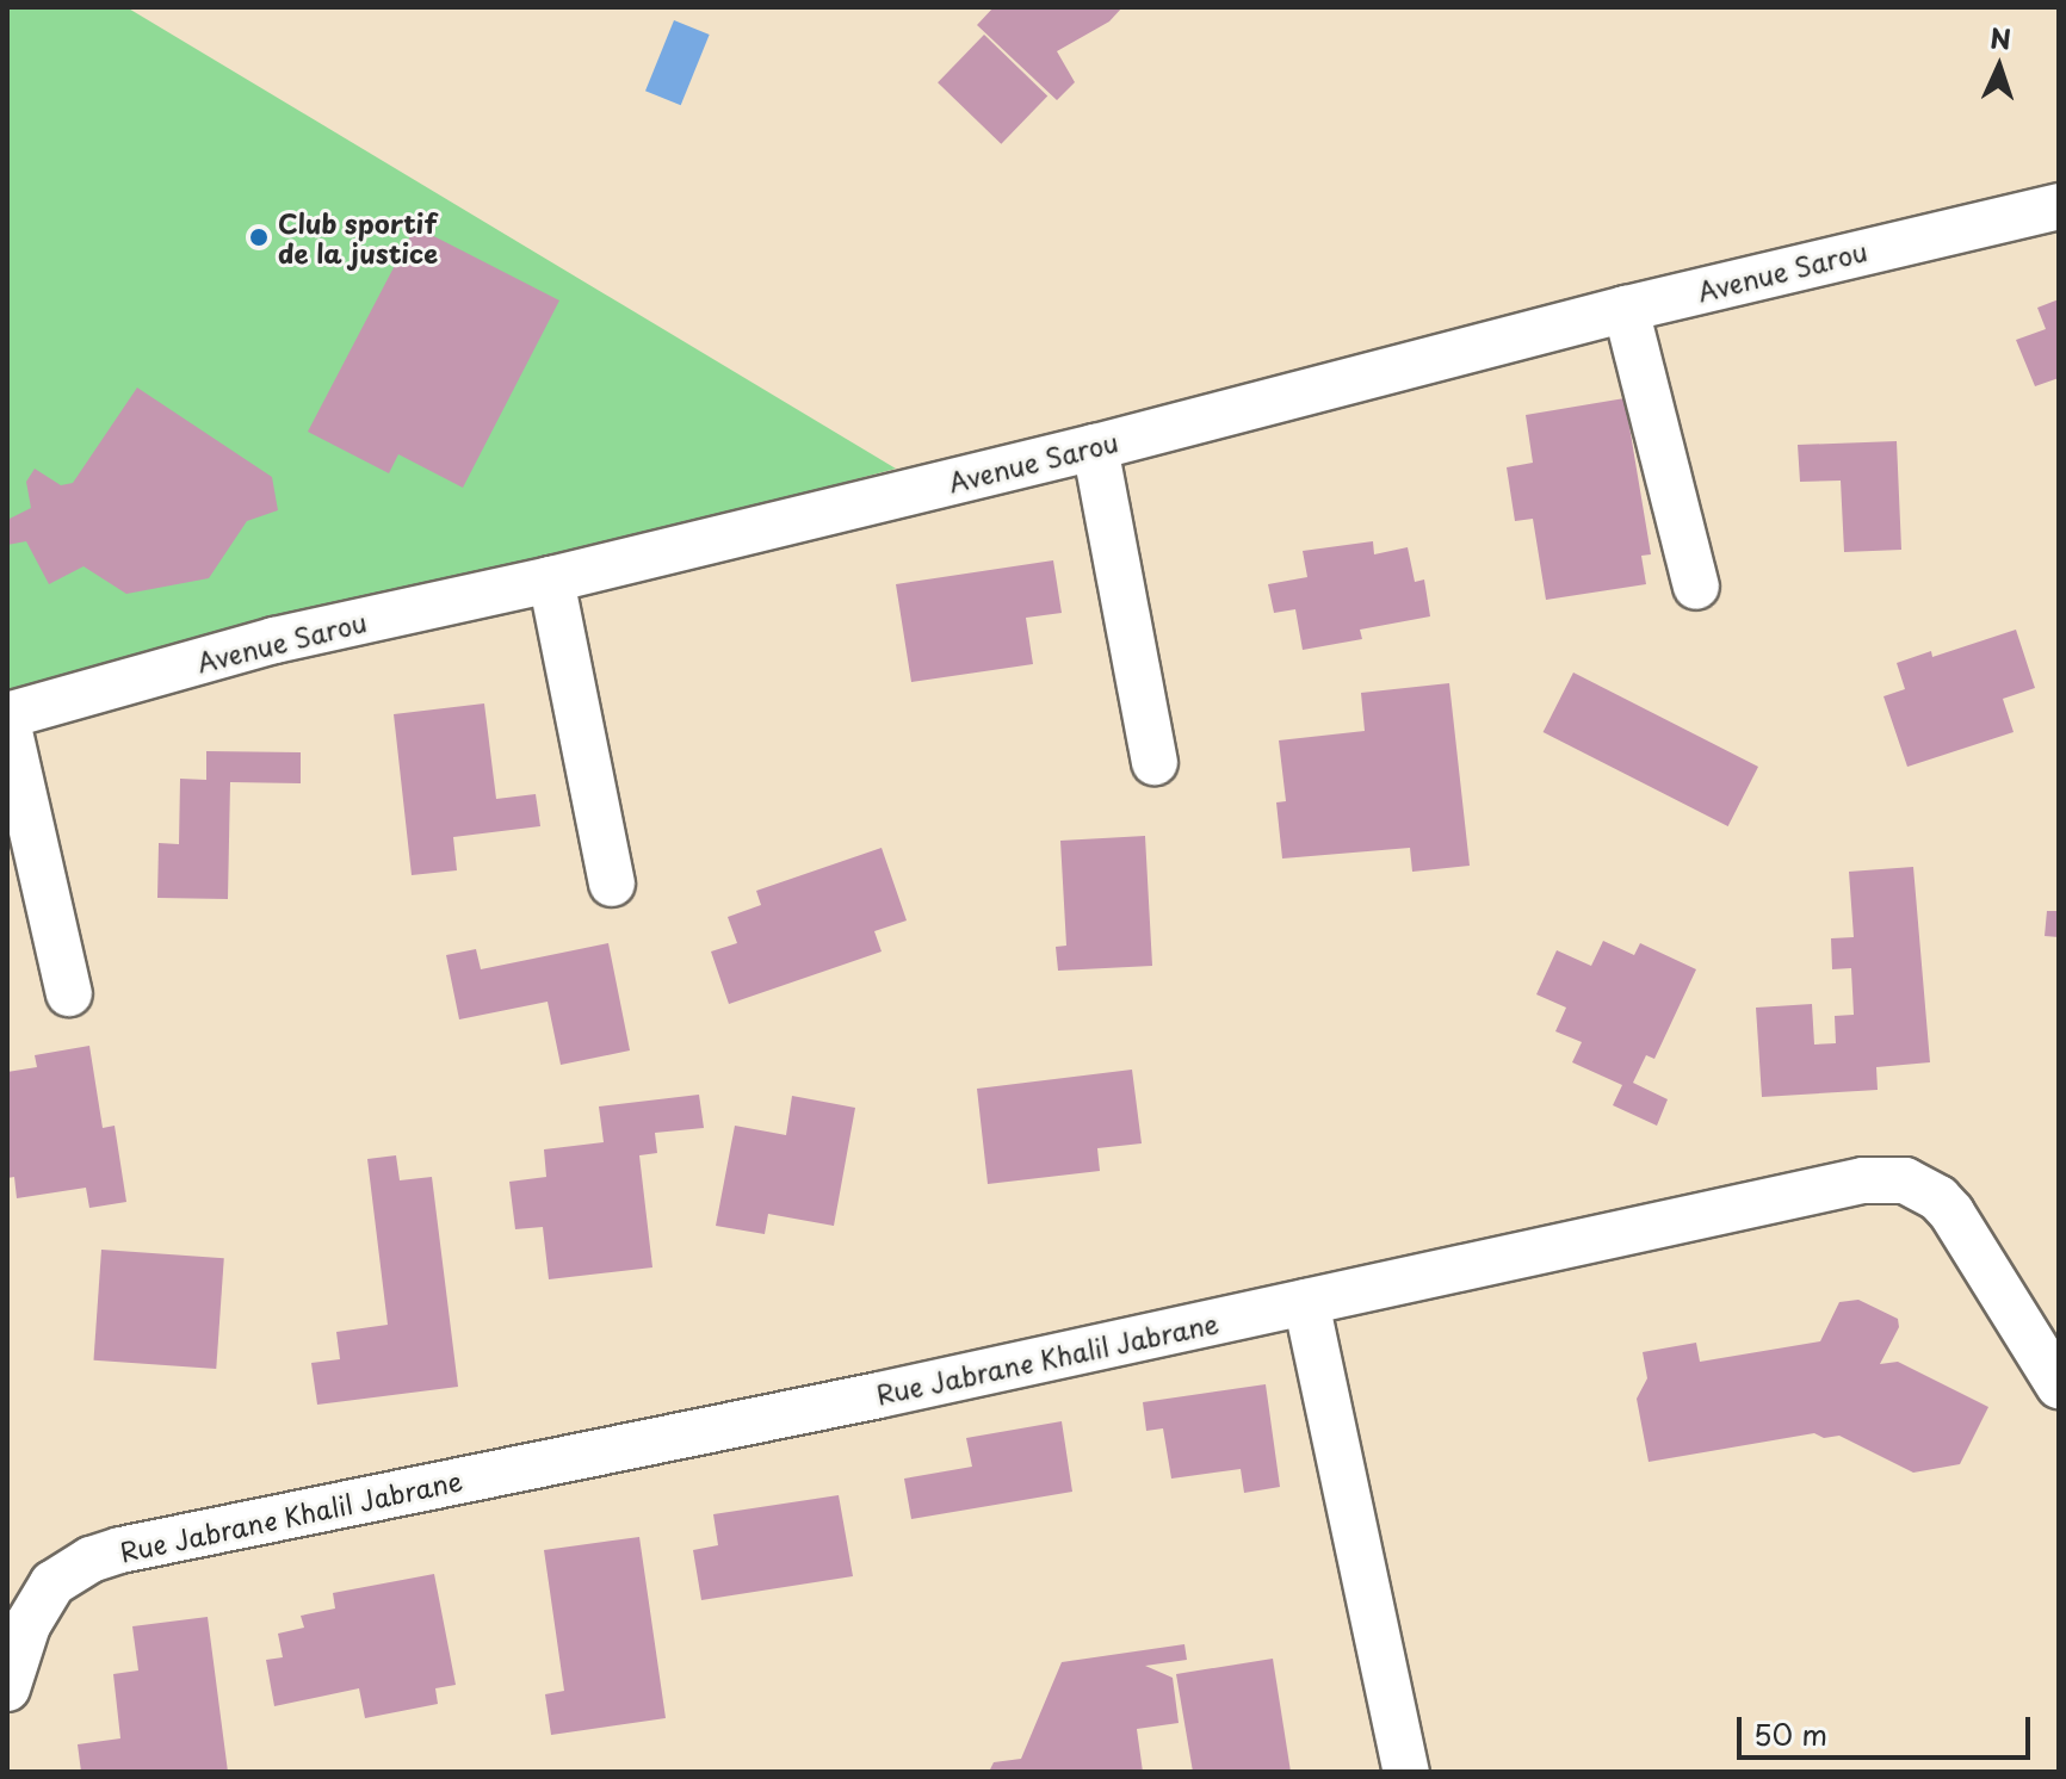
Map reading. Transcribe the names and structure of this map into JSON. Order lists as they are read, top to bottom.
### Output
{
  "streets": {
    "street": ["Avenue Sarou", "Rue Jabrane Khalil Jabrane"]
  },
  "places": ["Club sportif de la justice"],
  "scale_bar": "50 m",
  "north": "top"
}
